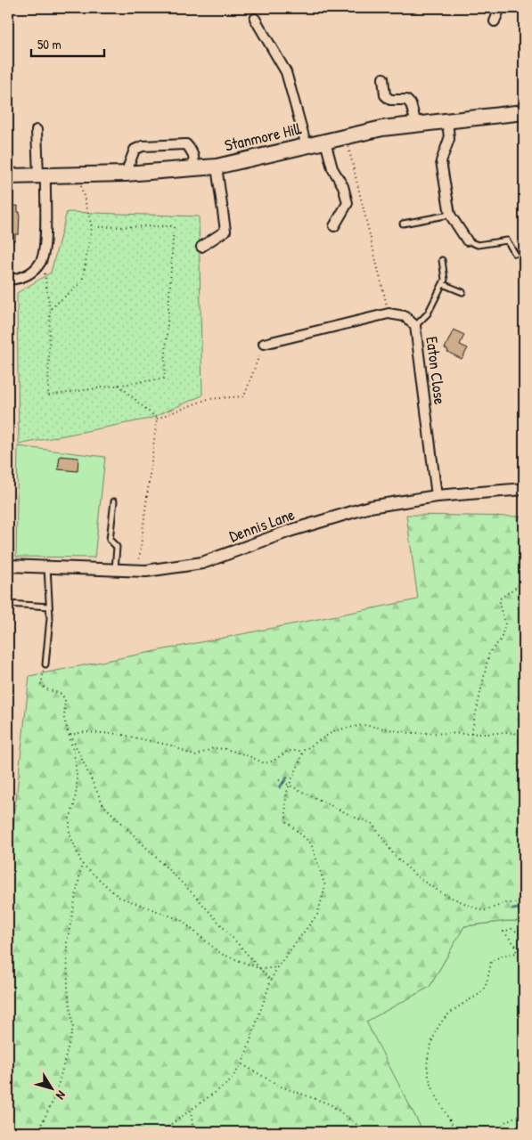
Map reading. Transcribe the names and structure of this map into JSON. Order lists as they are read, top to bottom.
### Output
{
  "streets": {
    "main road": ["Stanmore Hill"],
    "street": ["Eaton Close", "Dennis Lane"]
  },
  "crossings": [
    ["Eaton Close", "Dennis Lane"]
  ],
  "scale_bar": "50 m",
  "north": "bottom right"
}
